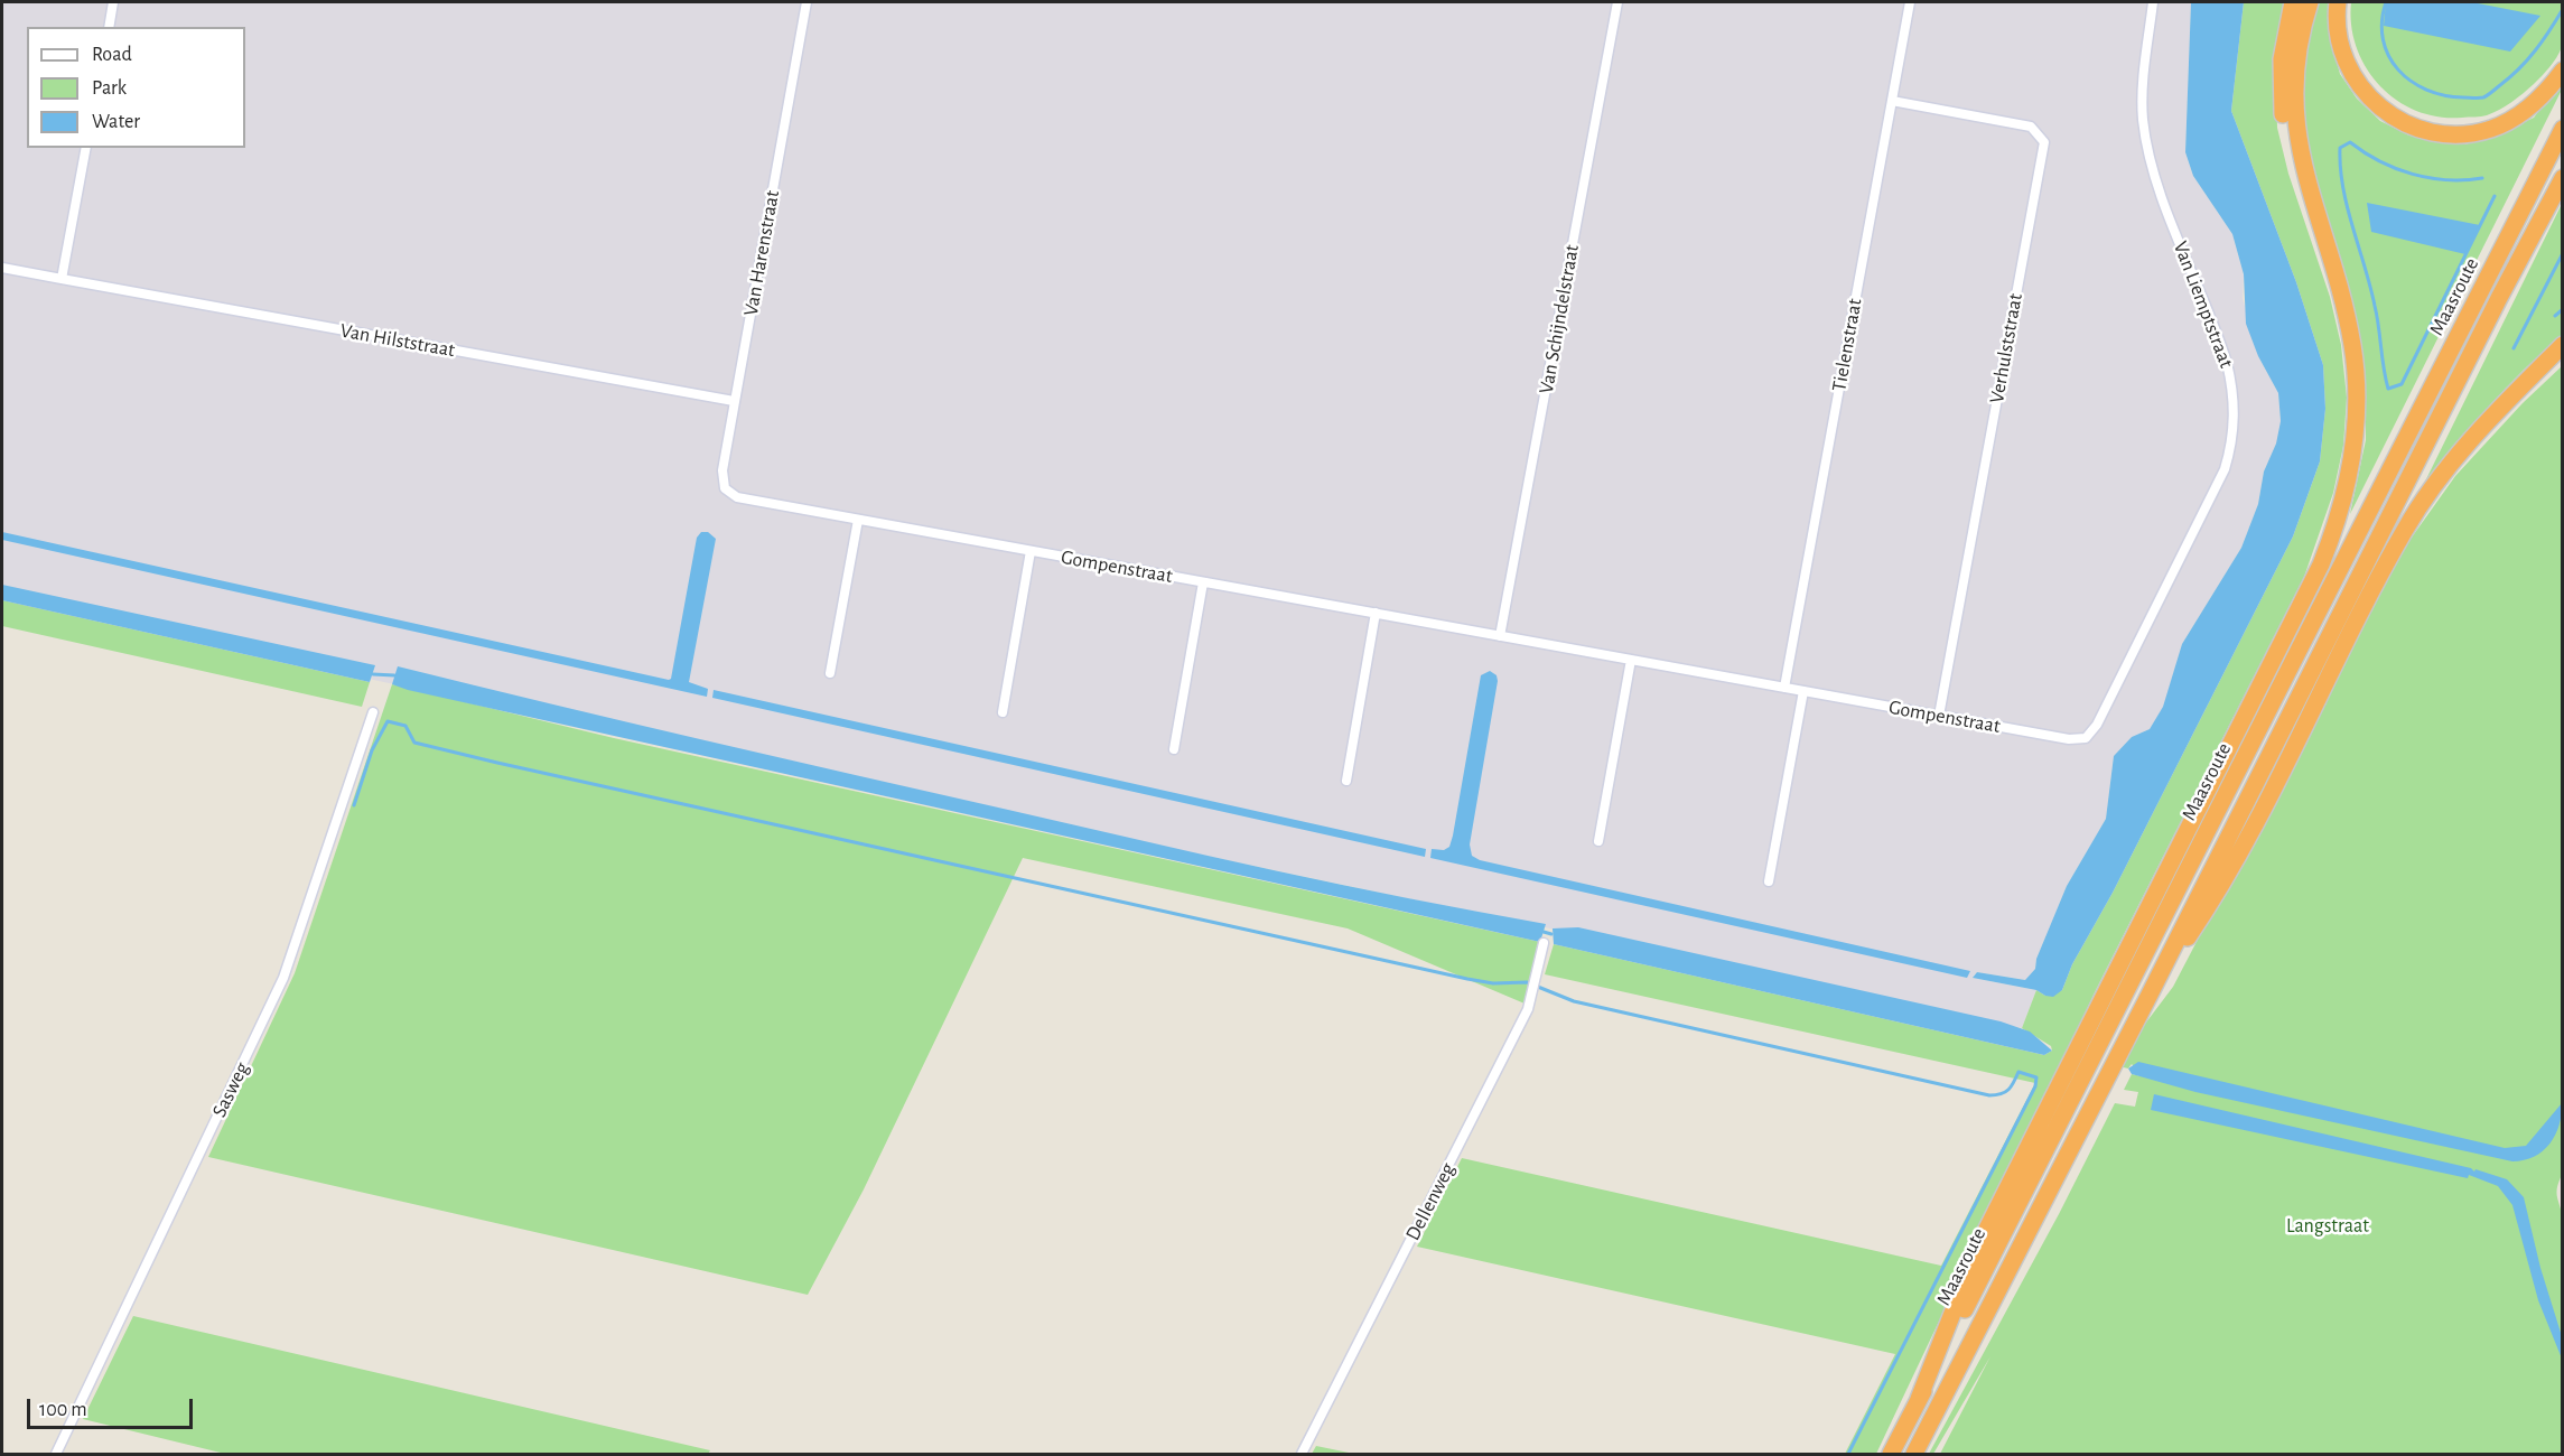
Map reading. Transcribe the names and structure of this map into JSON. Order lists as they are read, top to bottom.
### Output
{
  "streets": {
    "highway": ["Maasroute"],
    "street": [
      "Van Harenstraat",
      "Van Liemptstraat",
      "Van Schijndelstraat",
      "Van Hilststraat",
      "Tielenstraat",
      "Verhulststraat",
      "Gompenstraat",
      "Sasweg",
      "Dellenweg"
    ]
  },
  "crossings": [
    ["Van Harenstraat", "Van Hilststraat"],
    ["Van Harenstraat", "Gompenstraat"],
    ["Van Liemptstraat", "Gompenstraat"],
    ["Van Schijndelstraat", "Gompenstraat"],
    ["Tielenstraat", "Verhulststraat"],
    ["Tielenstraat", "Gompenstraat"],
    ["Verhulststraat", "Gompenstraat"]
  ],
  "parks": ["Langstraat"],
  "legend": ["Road", "Park", "Water"],
  "scale_bar": "100 m"
}
